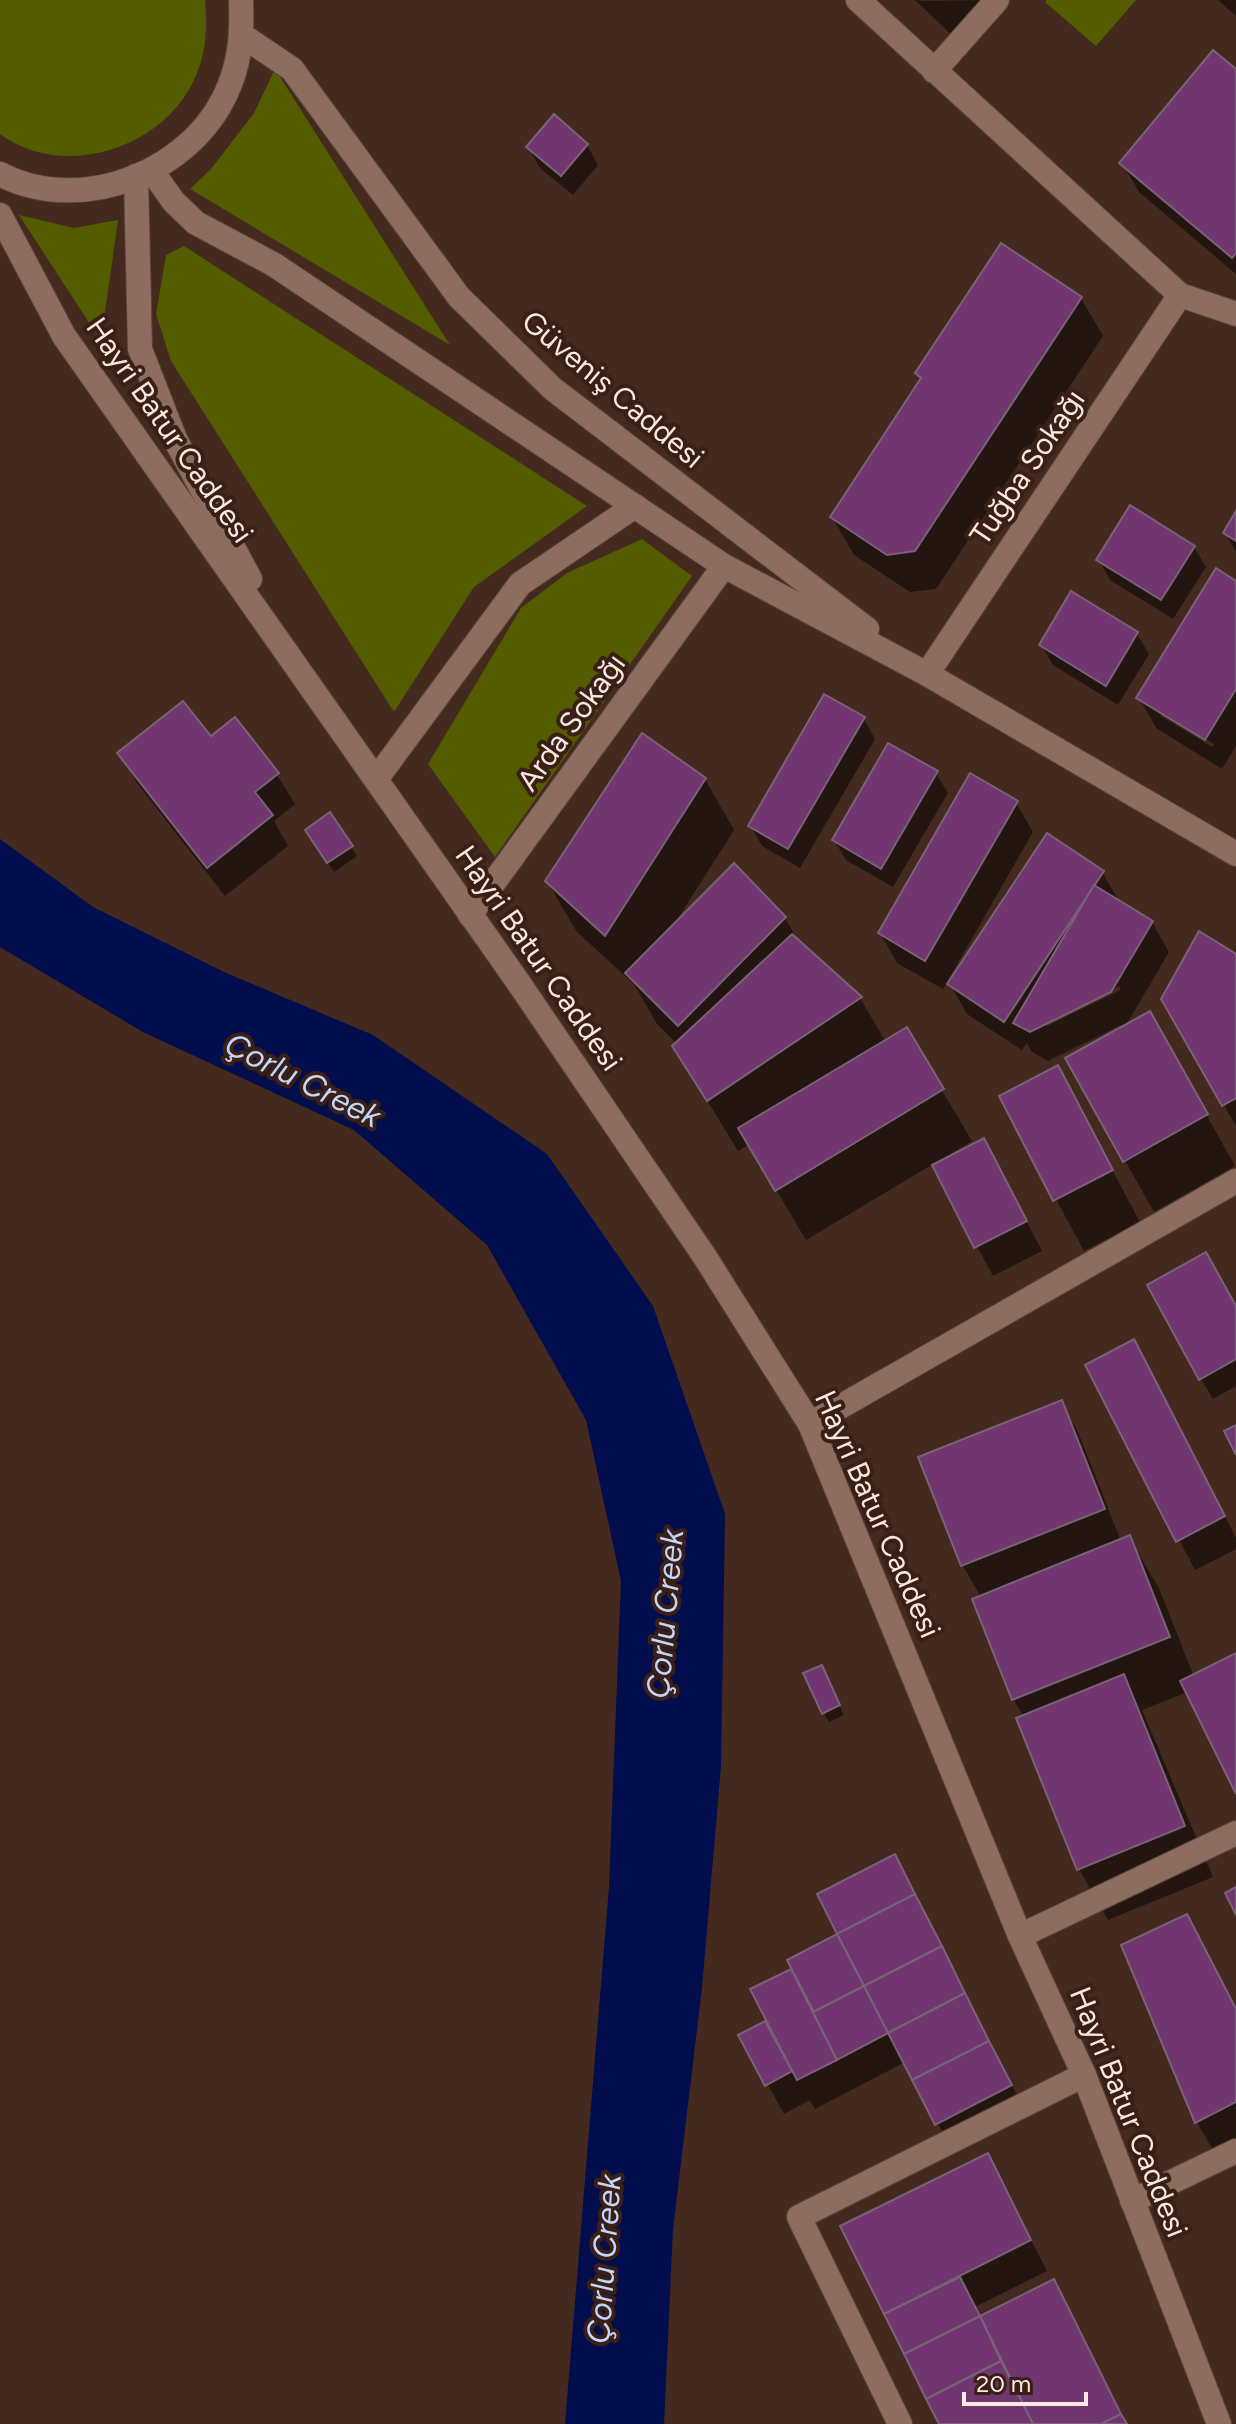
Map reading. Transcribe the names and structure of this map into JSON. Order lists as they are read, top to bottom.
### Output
{
  "streets": {
    "main road": [
      "Güveniş Caddesi",
      "Hayri Batur Caddesi",
      "Tuğba Sokağı",
      "Arda Sokağı"
    ]
  },
  "crossings": [
    ["Güveniş Caddesi", "Hayri Batur Caddesi"],
    ["Güveniş Caddesi", "Tuğba Sokağı"],
    ["Güveniş Caddesi", "Arda Sokağı"],
    ["Hayri Batur Caddesi", "Arda Sokağı"]
  ],
  "water": ["Çorlu Creek"],
  "scale_bar": "20 m"
}
